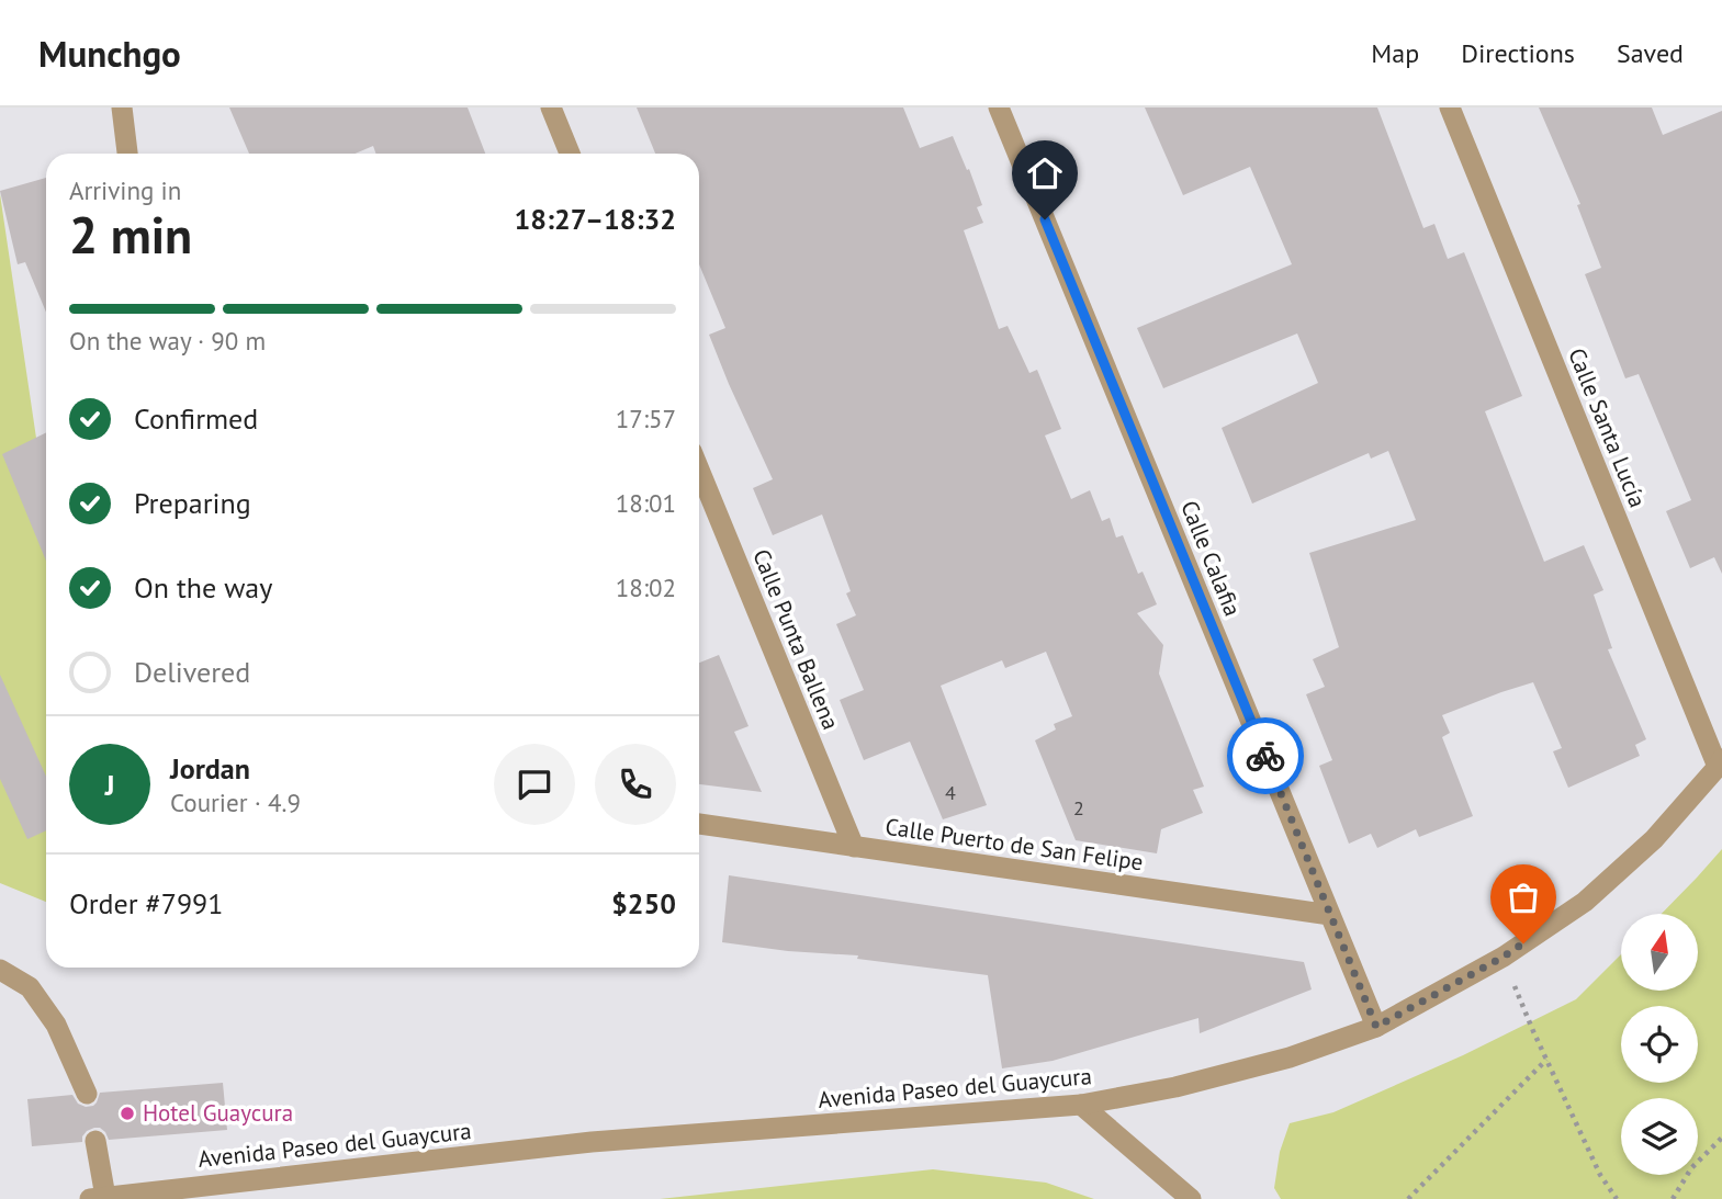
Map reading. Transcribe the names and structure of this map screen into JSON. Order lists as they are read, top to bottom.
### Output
{
  "streets": {
    "street": [
      "Calle Santa Lucía",
      "Calle Calafia",
      "Calle Punta Ballena",
      "Calle Puerto de San Felipe",
      "Avenida Paseo del Guaycura"
    ]
  },
  "crossings": [
    ["Calle Santa Lucía", "Avenida Paseo del Guaycura"],
    ["Calle Calafia", "Calle Puerto de San Felipe"],
    ["Calle Calafia", "Avenida Paseo del Guaycura"],
    ["Calle Punta Ballena", "Calle Puerto de San Felipe"]
  ],
  "places": ["Hotel Guaycura"],
  "house_numbers": ["4", "2"],
  "north": "top",
  "page": {
    "header": "Munchgo",
    "nav": ["Map", "Directions", "Saved"],
    "heading": ["2 min", "Arriving in", "18:27–18:32"],
    "panel": [
      "Jordan",
      "Courier · 4.9",
      "Order #7991",
      "$250"
    ],
    "bar": "On the way · 90 m",
    "list": [
      ["Confirmed", "17:57"],
      ["Preparing", "18:01"],
      ["On the way", "18:02"],
      "Delivered"
    ],
    "round": "J"
  }
}
